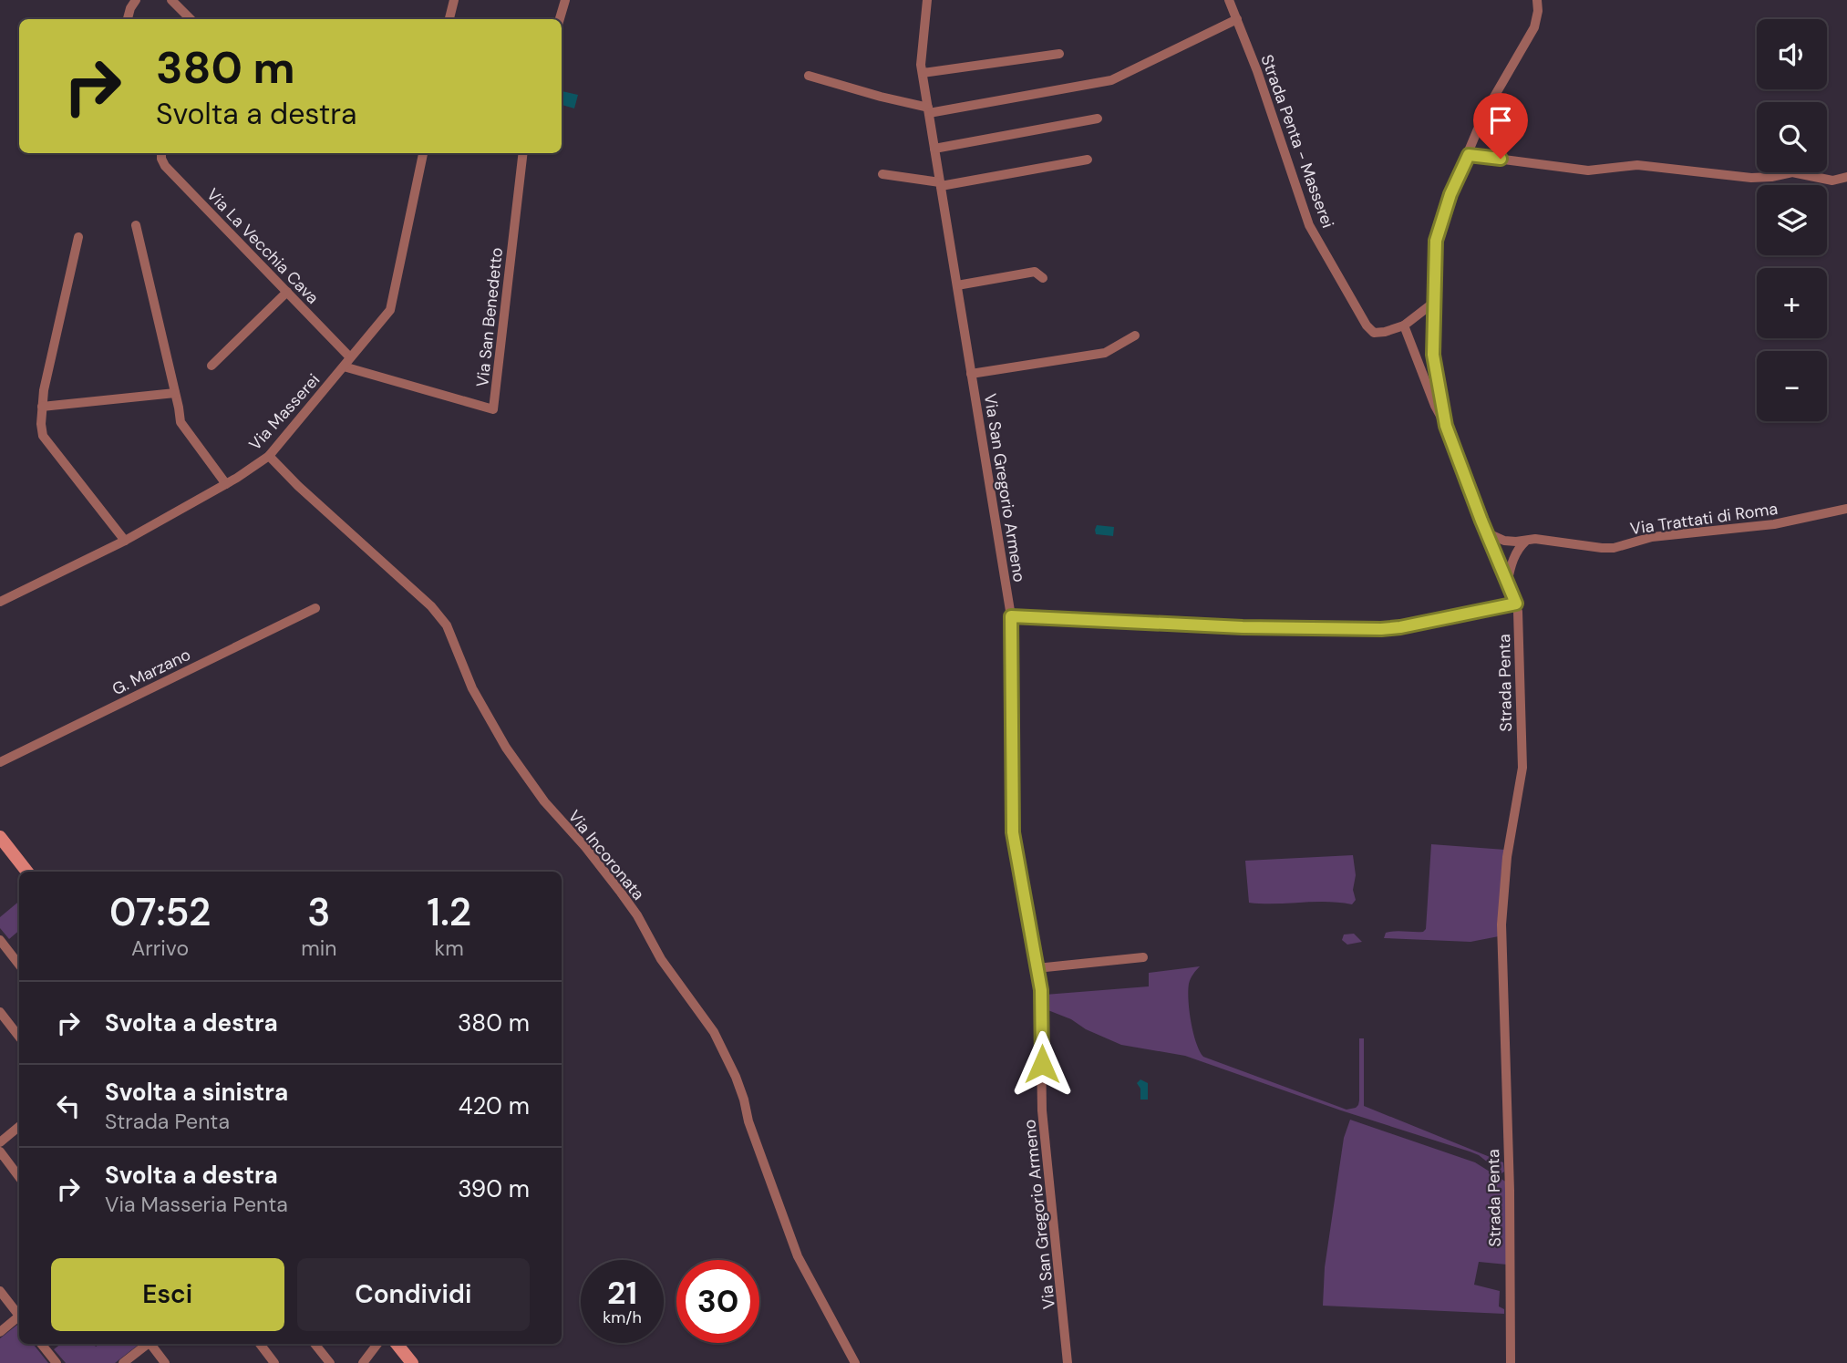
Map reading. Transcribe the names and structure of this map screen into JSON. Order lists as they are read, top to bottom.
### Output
{
  "streets": {
    "street": [
      "Strada Penta - Masserei",
      "Via La Vecchia Cava",
      "Via San Benedetto",
      "Via Masserei",
      "Via San Gregorio Armeno",
      "Via Trattati di Roma",
      "G. Marzano",
      "Strada Penta",
      "Via Incoronata"
    ]
  },
  "crossings": [
    ["Via La Vecchia Cava", "Via Masserei"],
    ["Via San Benedetto", "Via Masserei"],
    ["Via Masserei", "Via Incoronata"],
    ["Via Trattati di Roma", "Strada Penta"]
  ],
  "page": {
    "map_buttons": ["+", "−"],
    "turn": ["380 m", "Svolta a destra"],
    "eta": [
      "07:52",
      "Arrivo",
      "3",
      "min",
      "1.2",
      "km"
    ],
    "list": [
      {
        "name": "Svolta a destra",
        "value": "380 m"
      },
      {
        "name": "Svolta a sinistra",
        "note": "Strada Penta",
        "value": "420 m"
      },
      {
        "name": "Svolta a destra",
        "note": "Via Masseria Penta",
        "value": "390 m"
      }
    ],
    "buttons": ["Esci", "Condividi"],
    "speed": "21 km/h",
    "limit": "30"
  }
}
